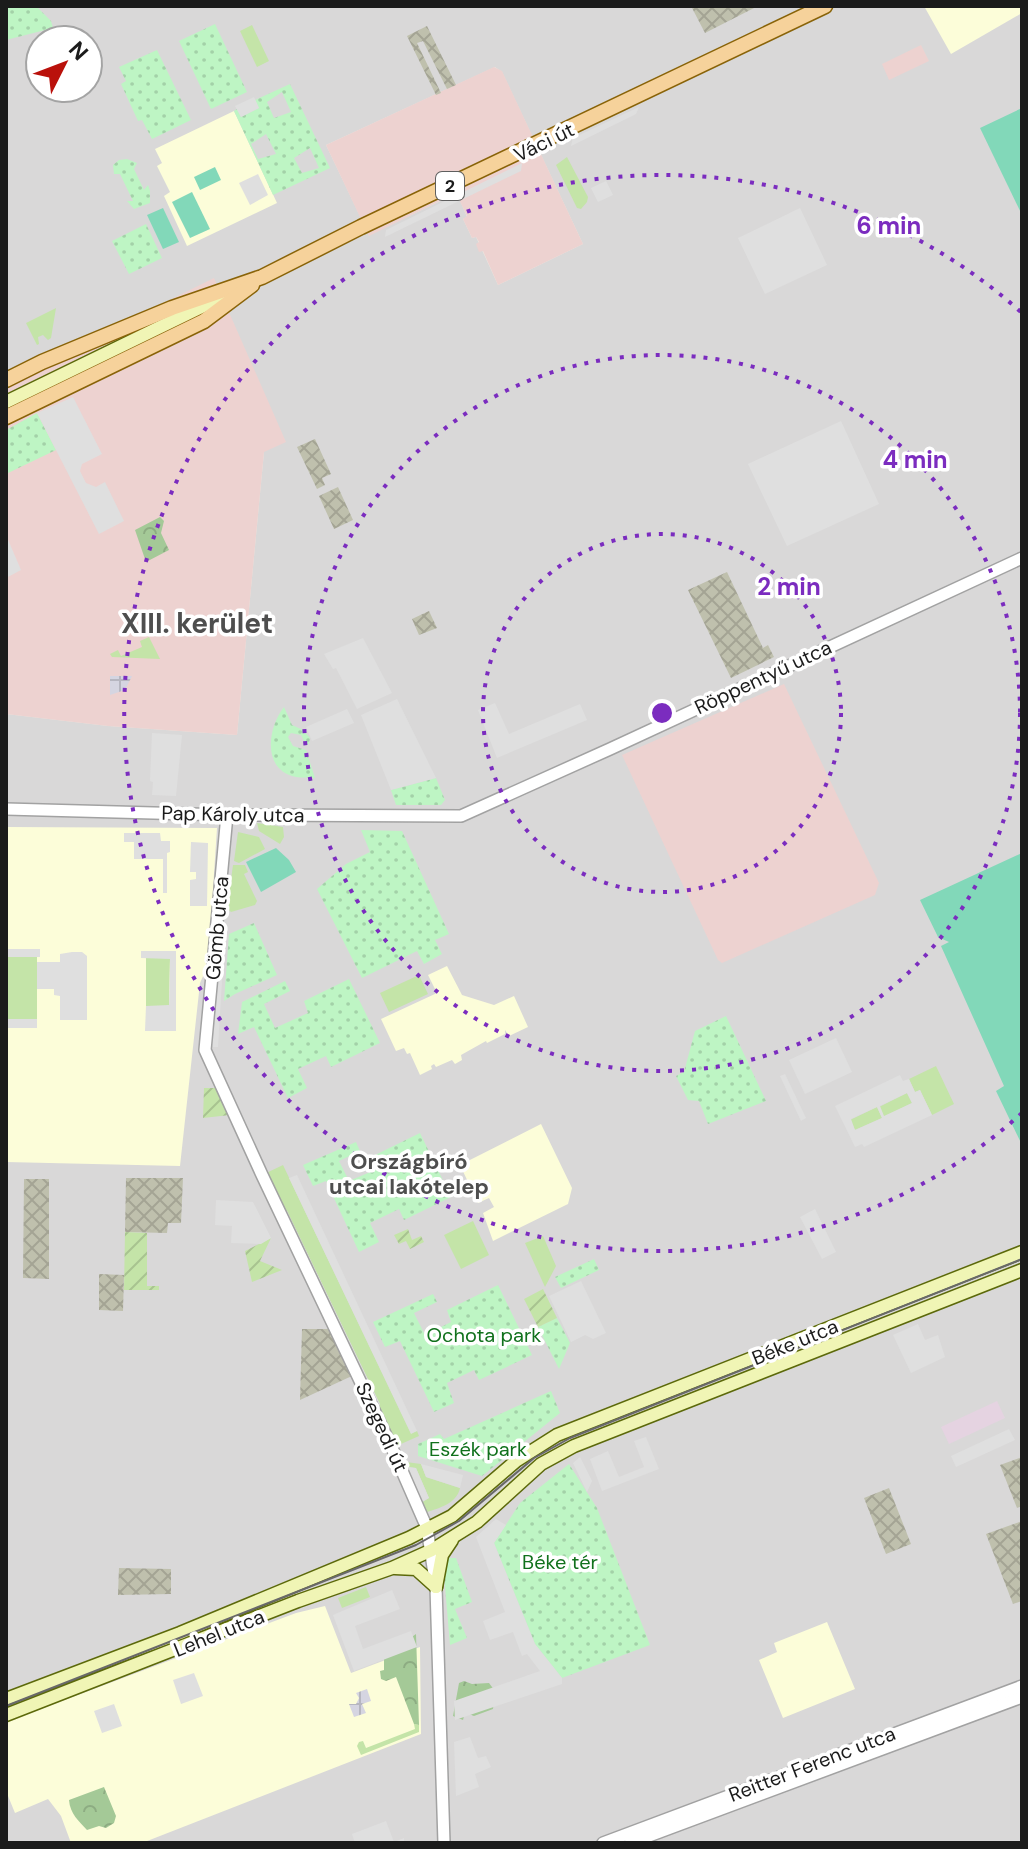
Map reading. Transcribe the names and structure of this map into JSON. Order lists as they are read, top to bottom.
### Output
{
  "streets": {
    "main road": [
      "Váci út",
      "2",
      "Béke utca",
      "Lehel utca"
    ],
    "street": [
      "Röppentyű utca",
      "Pap Károly utca",
      "Gömb utca",
      "Szegedi út",
      "Reitter Ferenc utca"
    ]
  },
  "crossings": [
    ["Röppentyű utca", "Pap Károly utca"],
    ["Pap Károly utca", "Gömb utca"],
    ["Gömb utca", "Szegedi út"],
    ["Szegedi út", "Lehel utca"]
  ],
  "districts": ["XIII. kerület", "Országbíró utcai lakótelep"],
  "parks": ["Ochota park", "Eszék park", "Béke tér"],
  "north": "top right",
  "rings": ["6 min", "4 min", "2 min"]
}
